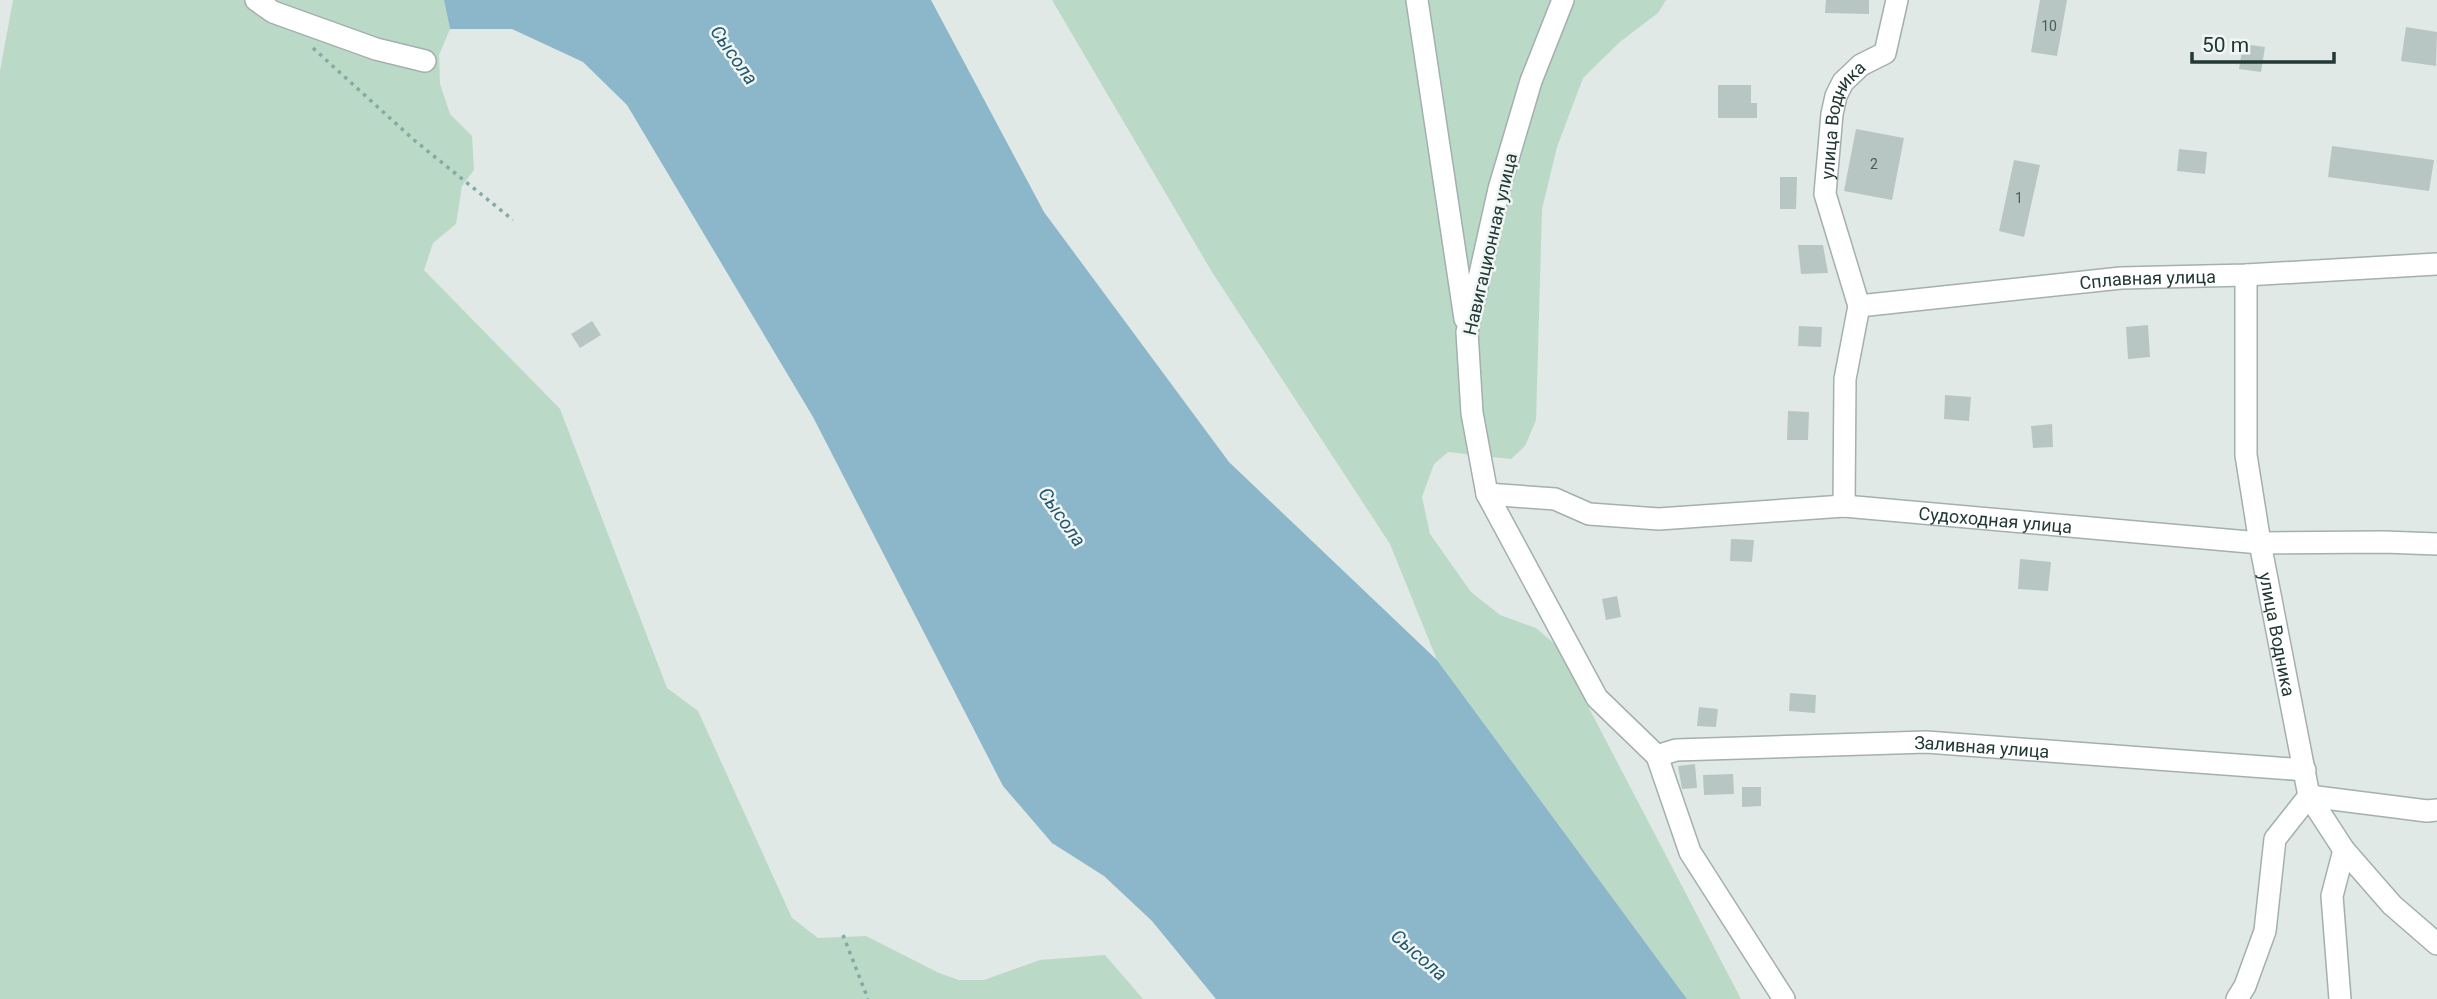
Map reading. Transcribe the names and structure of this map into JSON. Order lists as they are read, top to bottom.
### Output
{
  "streets": {
    "street": [
      "улица Водника",
      "Навигационная улица",
      "Сплавная улица",
      "Судоходная улица",
      "Заливная улица"
    ]
  },
  "crossings": [
    ["улица Водника", "Сплавная улица"],
    ["улица Водника", "Судоходная улица"],
    ["улица Водника", "Заливная улица"],
    ["Навигационная улица", "Судоходная улица"],
    ["Навигационная улица", "Заливная улица"]
  ],
  "water": ["Сысола"],
  "house_numbers": ["10", "2", "1"],
  "scale_bar": "50 m"
}
